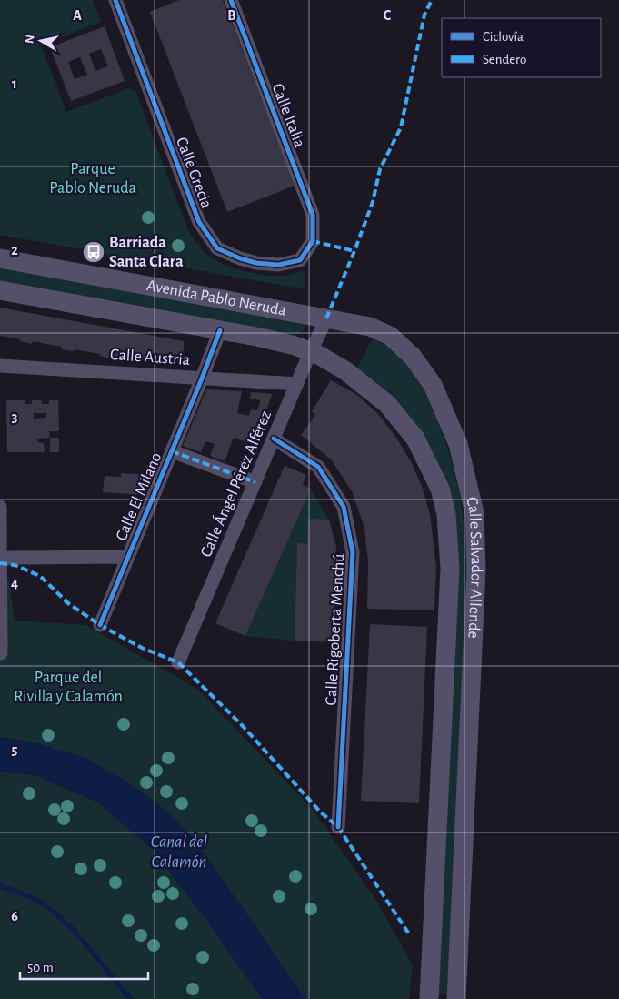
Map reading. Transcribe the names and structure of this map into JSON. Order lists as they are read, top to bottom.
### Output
{
  "streets": {
    "main road": ["Avenida Pablo Neruda", "Calle Salvador Allende"],
    "street": [
      "Calle Italia",
      "Calle Grecia",
      "Calle Austria",
      "Calle Ángel Pérez Alférez",
      "Calle El Milano",
      "Calle Rigoberta Menchú"
    ]
  },
  "crossings": [
    ["Calle Italia", "Calle Grecia"],
    ["Avenida Pablo Neruda", "Calle Ángel Pérez Alférez"],
    ["Avenida Pablo Neruda", "Calle El Milano"],
    ["Avenida Pablo Neruda", "Calle Salvador Allende"],
    ["Calle Austria", "Calle Ángel Pérez Alférez"],
    ["Calle Austria", "Calle El Milano"],
    ["Calle Ángel Pérez Alférez", "Calle Salvador Allende"],
    ["Calle Ángel Pérez Alférez", "Calle Rigoberta Menchú"]
  ],
  "water": ["Canal del Calamón"],
  "parks": ["Parque Pablo Neruda", "Parque del Rivilla y Calamón"],
  "places": {
    "bus stop": ["Barriada Santa Clara"]
  },
  "legend": ["Ciclovía", "Sendero"],
  "scale_bar": "50 m",
  "north": "left",
  "grid": {
    "columns": ["A", "B", "C"],
    "rows": [
      "1",
      "2",
      "3",
      "4",
      "5",
      "6"
    ]
  }
}
